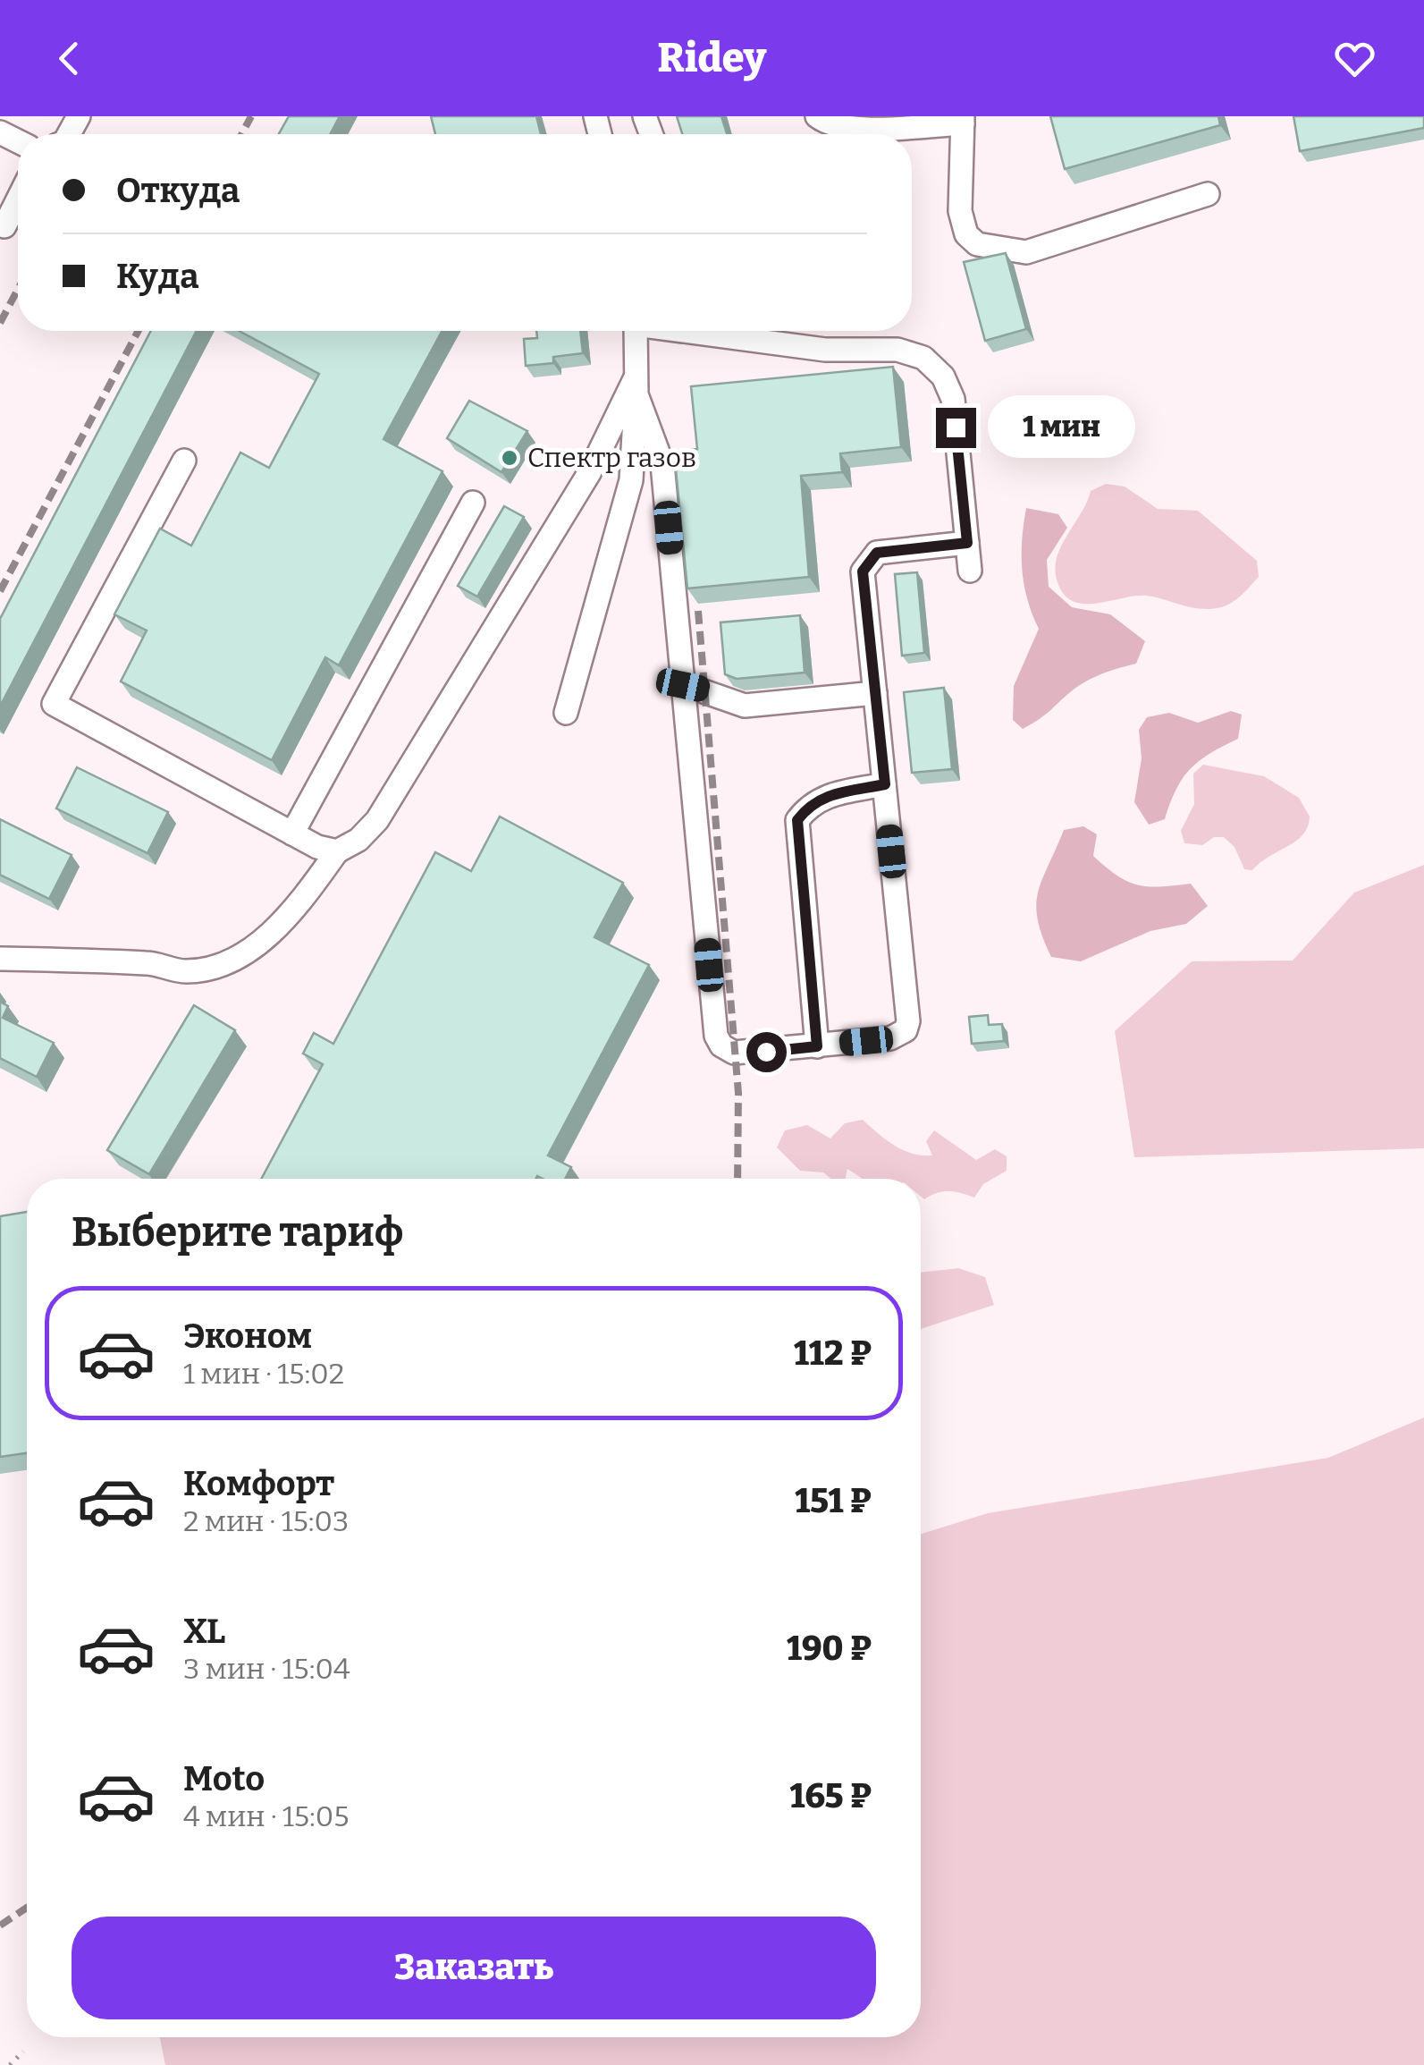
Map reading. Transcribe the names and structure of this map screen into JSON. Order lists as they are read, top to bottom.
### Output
{
  "places": ["Спектр газов"],
  "page": {
    "header": "Ridey",
    "banner": ["Откуда", "Куда"],
    "bubble": "1 мин",
    "heading": "Выберите тариф",
    "list": [
      {
        "name": "Эконом",
        "note": "1 мин · 15:02",
        "value": "112 ₽"
      },
      {
        "name": "Комфорт",
        "note": "2 мин · 15:03",
        "value": "151 ₽"
      },
      {
        "name": "XL",
        "note": "3 мин · 15:04",
        "value": "190 ₽"
      },
      {
        "name": "Moto",
        "note": "4 мин · 15:05",
        "value": "165 ₽"
      }
    ],
    "buttons": "Заказать"
  }
}
